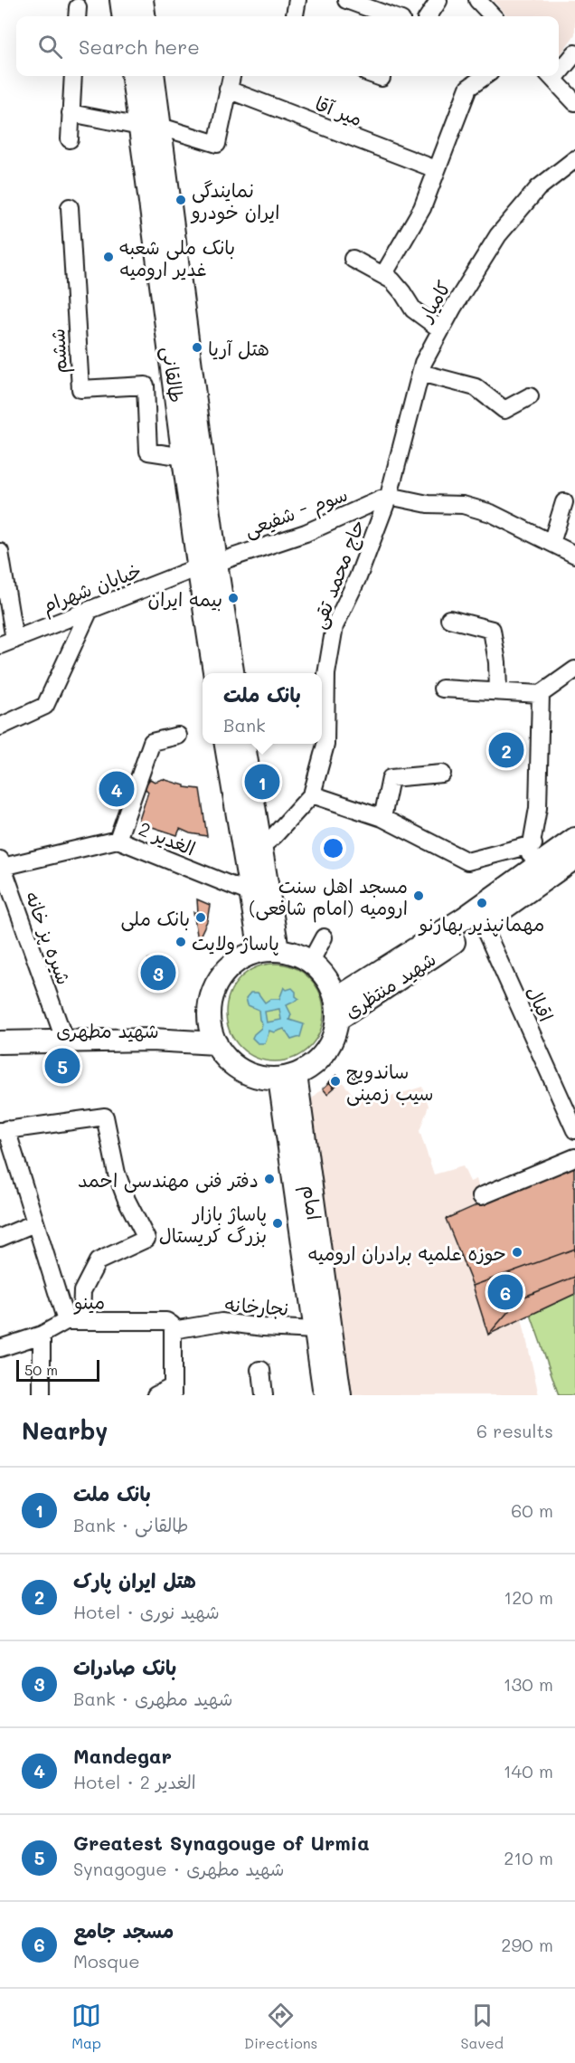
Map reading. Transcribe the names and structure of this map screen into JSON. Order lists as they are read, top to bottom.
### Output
{
  "streets": {
    "main road": [
      "طالقانی",
      "شهید منتظری",
      "شهید مطهری",
      "امام"
    ],
    "street": [
      "میر آقا",
      "کامیار",
      "ششم",
      "سوم - شفیعی",
      "حاج محمد تقی",
      "خیابان شهرام",
      "2 الغدیر",
      "شیره پز خانه",
      "اقبال",
      "مینو",
      "نجارخانه"
    ]
  },
  "crossings": [
    ["کامیار", "سوم - شفیعی"],
    ["کامیار", "حاج محمد تقی"],
    ["ششم", "طالقانی"],
    ["طالقانی", "سوم - شفیعی"],
    ["طالقانی", "خیابان شهرام"],
    ["سوم - شفیعی", "حاج محمد تقی"],
    ["سوم - شفیعی", "خیابان شهرام"],
    ["2 الغدیر", "شیره پز خانه"],
    ["شیره پز خانه", "شهید مطهری"],
    ["شهید منتظری", "اقبال"],
    ["شهید منتظری", "شهید مطهری"],
    ["شهید منتظری", "امام"],
    ["شهید مطهری", "امام"],
    ["امام", "نجارخانه"],
    ["مینو", "نجارخانه"]
  ],
  "places": [
    "نمایندگی ایران خودرو",
    "بانک ملی شعبه غدیر ارومیه",
    "هتل آریا",
    "بیمه ایران",
    "مسجد اهل سنت ارومیه (امام شافعی)",
    "مهمانپذیر بهارنو",
    "بانک ملی",
    "پاساژ ولایت",
    "ساندویچ سیب زمینی",
    "دفتر فنی مهندسی احمد",
    "پاساژ بازار بزرگ کریستال",
    "حوزه علمیه برادران ارومیه"
  ],
  "scale_bar": "50 m",
  "page": {
    "search": "Search here",
    "popup": ["بانک ملت", "Bank"],
    "pins": [
      "2",
      "1",
      "4",
      "3",
      "5",
      "6"
    ],
    "scale": "50 m",
    "heading": ["Nearby", "6 results"],
    "list": [
      {
        "mark": "1",
        "name": "بانک ملت",
        "note": "Bank · طالقانی",
        "value": "60 m"
      },
      {
        "mark": "2",
        "name": "هتل ایران پارک",
        "note": "Hotel · شهید نوری",
        "value": "120 m"
      },
      {
        "mark": "3",
        "name": "بانک صادرات",
        "note": "Bank · شهید مطهری",
        "value": "130 m"
      },
      {
        "mark": "4",
        "name": "Mandegar",
        "note": "Hotel · 2 الغدیر",
        "value": "140 m"
      },
      {
        "mark": "5",
        "name": "Greatest Synagouge of Urmia",
        "note": "Synagogue · شهید مطهری",
        "value": "210 m"
      },
      {
        "mark": "6",
        "name": "مسجد جامع",
        "note": "Mosque",
        "value": "290 m"
      }
    ],
    "nav": ["Map", "Directions", "Saved"]
  }
}
